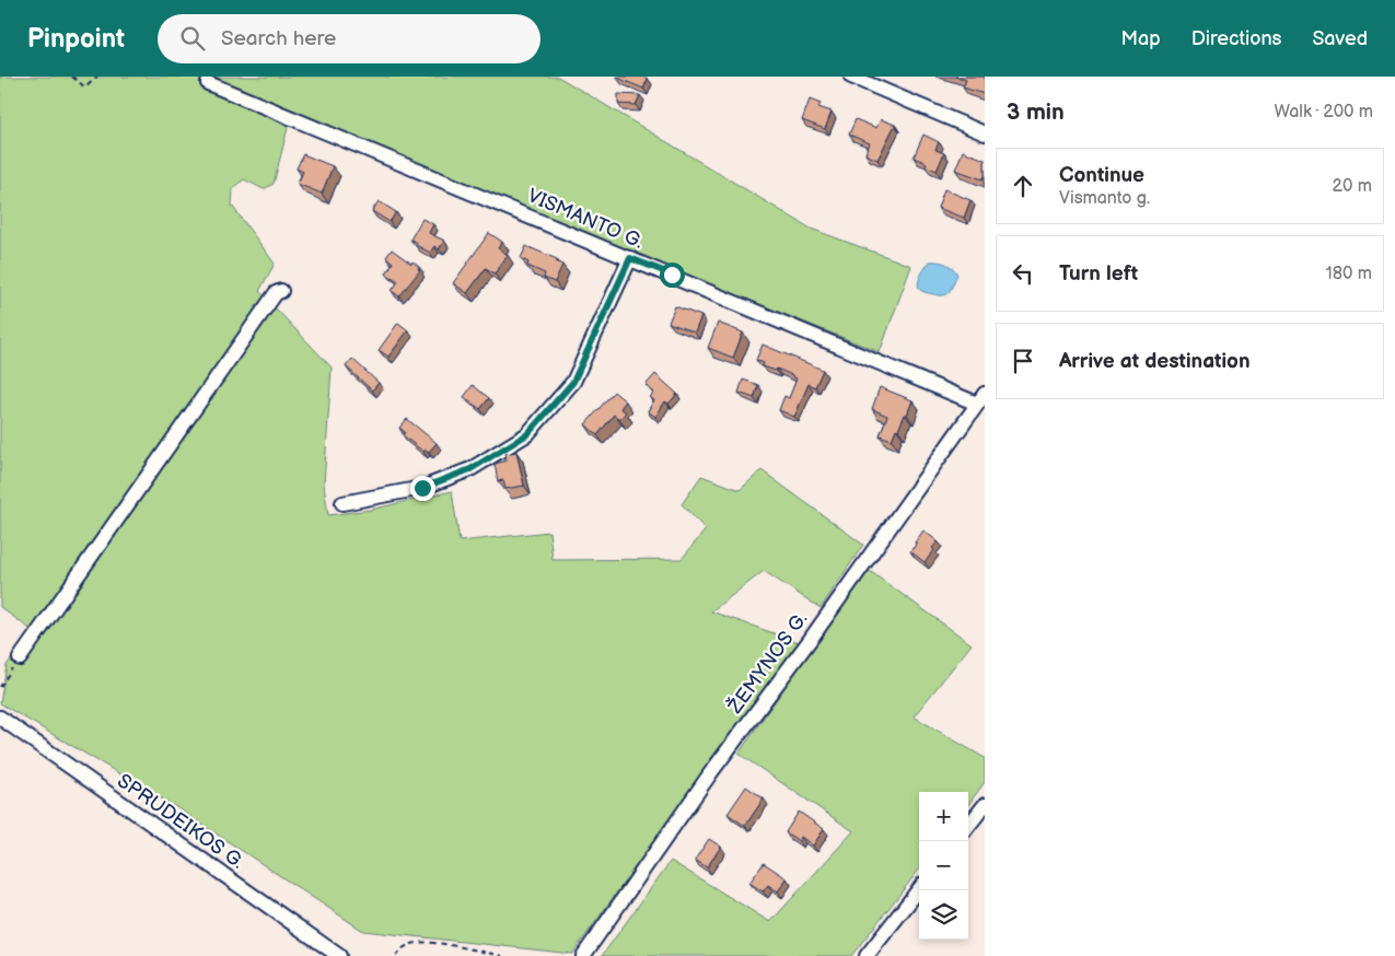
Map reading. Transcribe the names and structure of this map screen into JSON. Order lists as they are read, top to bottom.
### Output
{
  "streets": {
    "street": ["VISMANTO G.", "ŽEMYNOS G.", "SPRUDEIKOS G."]
  },
  "crossings": [
    ["VISMANTO G.", "ŽEMYNOS G."]
  ],
  "page": {
    "header": "Pinpoint",
    "search": "Search here",
    "nav": ["Map", "Directions", "Saved"],
    "heading": ["3 min", "Walk · 200 m"],
    "list": [
      ["Continue", "Vismanto g.", "20 m"],
      ["Turn left", "180 m"],
      "Arrive at destination"
    ],
    "map_buttons": ["+", "−"]
  }
}
